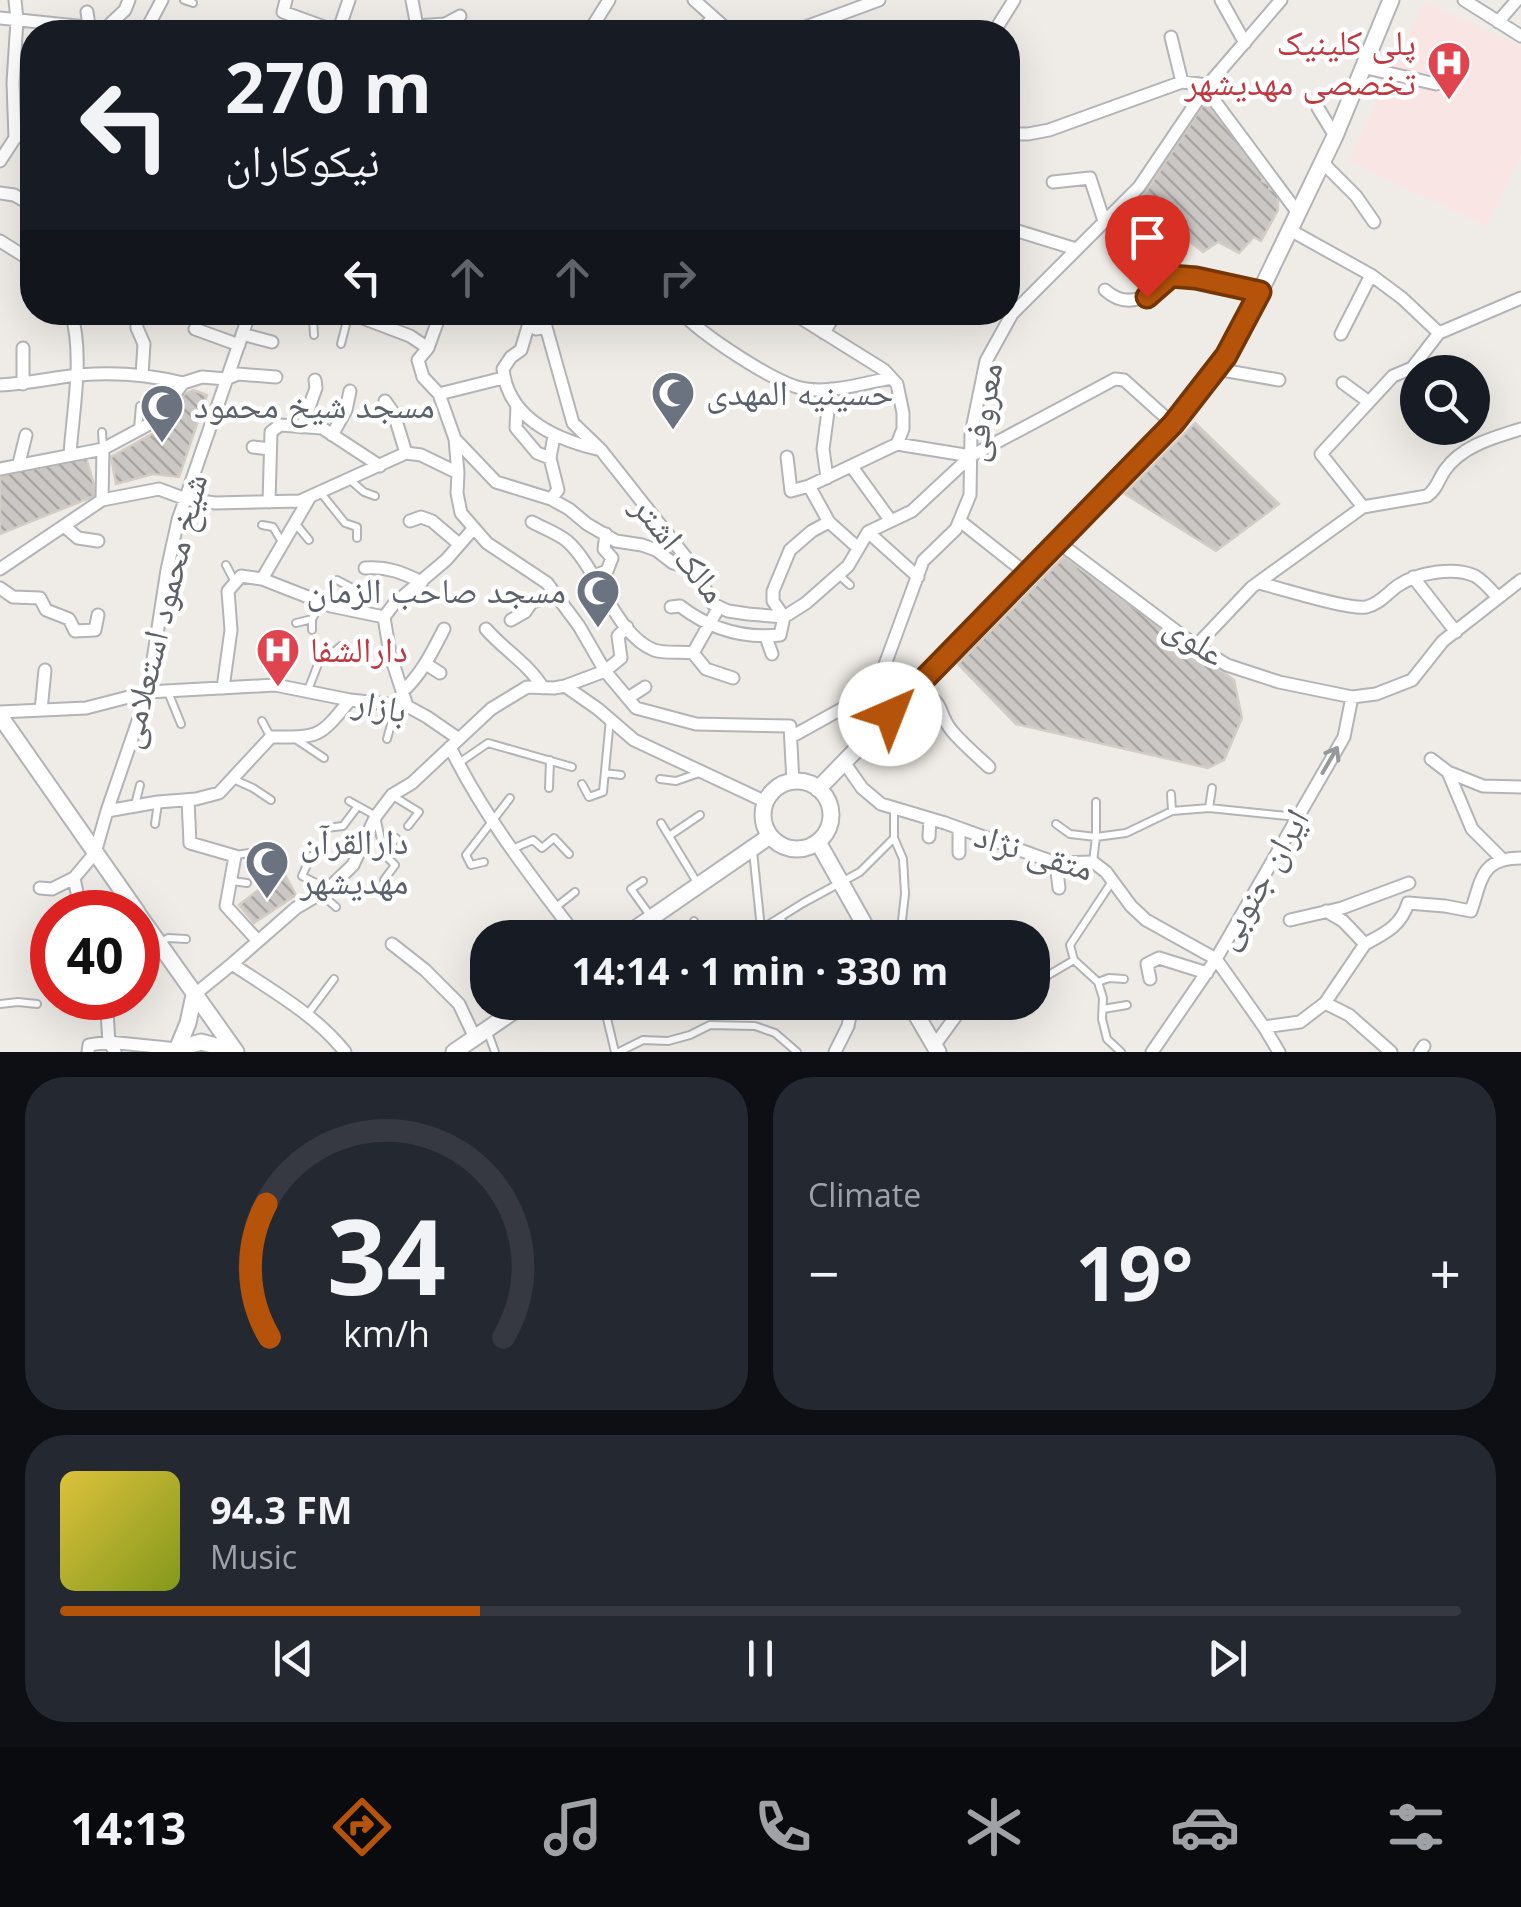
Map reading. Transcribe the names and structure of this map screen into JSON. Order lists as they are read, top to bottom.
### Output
{
  "streets": {
    "street": [
      "معروفی",
      "مالک اشتر",
      "شیخ محمود استعلامی",
      "علوی",
      "بازار",
      "متقی نژاد",
      "ایران جنوبی"
    ]
  },
  "crossings": [
    ["شیخ محمود استعلامی", "بازار"],
    ["علوی", "ایران جنوبی"],
    ["متقی نژاد", "ایران جنوبی"]
  ],
  "places": {
    "hospital": ["پلی کلینیک تخصصی مهدیشهر", "دارالشفا"],
    "mosque": [
      "حسینیه المهدی",
      "مسجد شیخ محمود",
      "مسجد صاحب الزمان",
      "دارالقرآن مهدیشهر"
    ]
  },
  "page": {
    "turn": ["270 m", "نیکوکاران"],
    "limit": "40",
    "trip": "14:14 · 1 min · 330 m",
    "tile": "Climate",
    "heat": ["−", "19°", "+"],
    "song": ["94.3 FM", "Music"],
    "tabs": "14:13",
    "gauge": ["34", "km/h"]
  }
}
